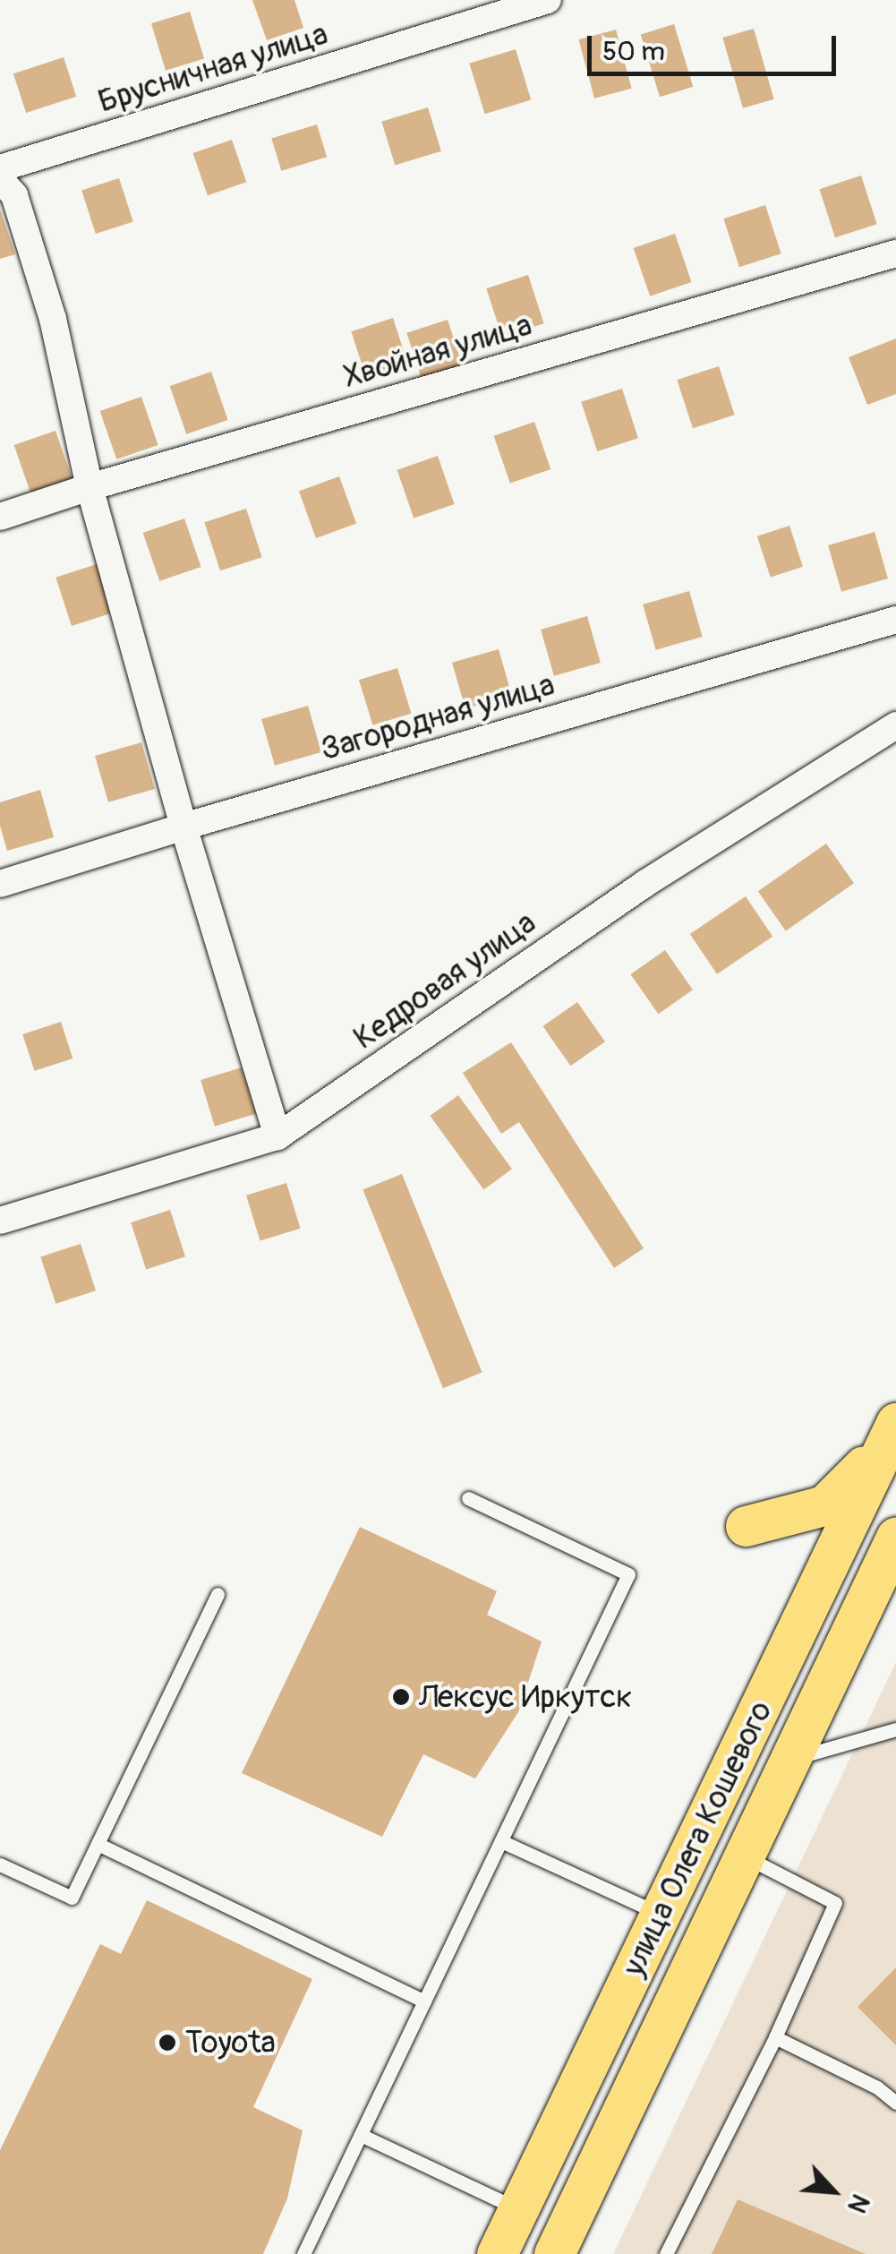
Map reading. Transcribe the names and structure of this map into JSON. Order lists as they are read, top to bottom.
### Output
{
  "streets": {
    "main road": ["улица Олега Кошевого"],
    "street": [
      "Брусничная улица",
      "Хвойная улица",
      "Загородная улица",
      "Кедровая улица"
    ]
  },
  "places": ["Лексус Иркутск", "Toyota"],
  "scale_bar": "50 m",
  "north": "bottom right"
}
